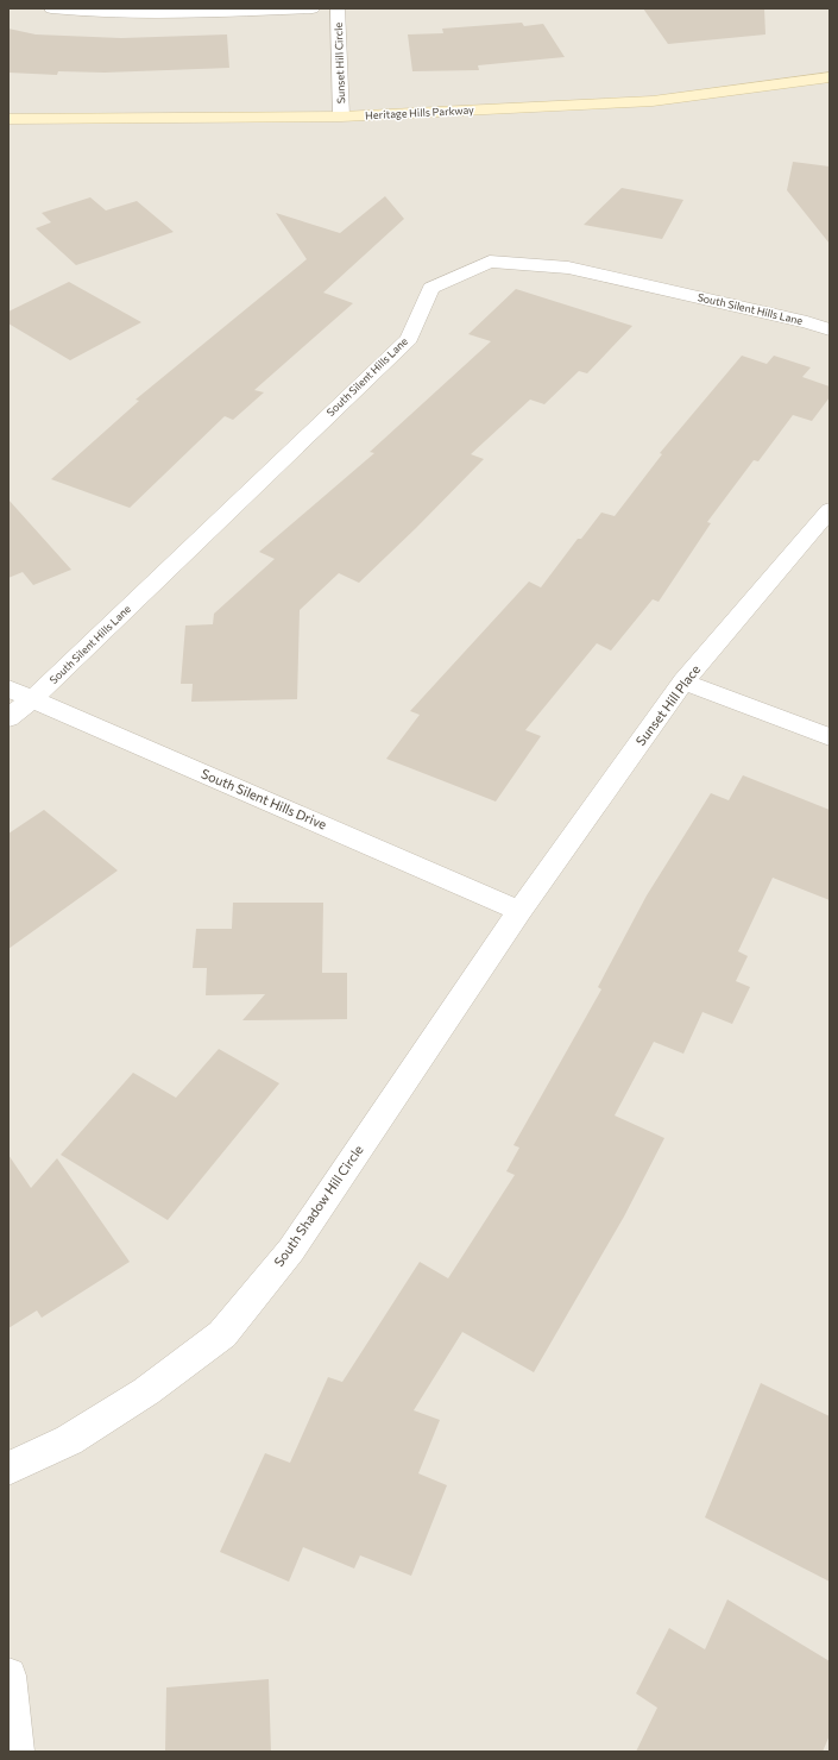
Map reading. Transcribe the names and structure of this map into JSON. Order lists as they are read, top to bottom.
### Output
{
  "streets": {
    "street": [
      "Sunset Hill Circle",
      "Heritage Hills Parkway",
      "South Silent Hills Lane",
      "Sunset Hill Place",
      "South Silent Hills Drive",
      "South Shadow Hill Circle"
    ]
  },
  "crossings": [
    ["Sunset Hill Circle", "Heritage Hills Parkway"],
    ["South Silent Hills Lane", "South Silent Hills Drive"],
    ["Sunset Hill Place", "South Silent Hills Drive"],
    ["Sunset Hill Place", "South Shadow Hill Circle"],
    ["South Silent Hills Drive", "South Shadow Hill Circle"]
  ]
}
